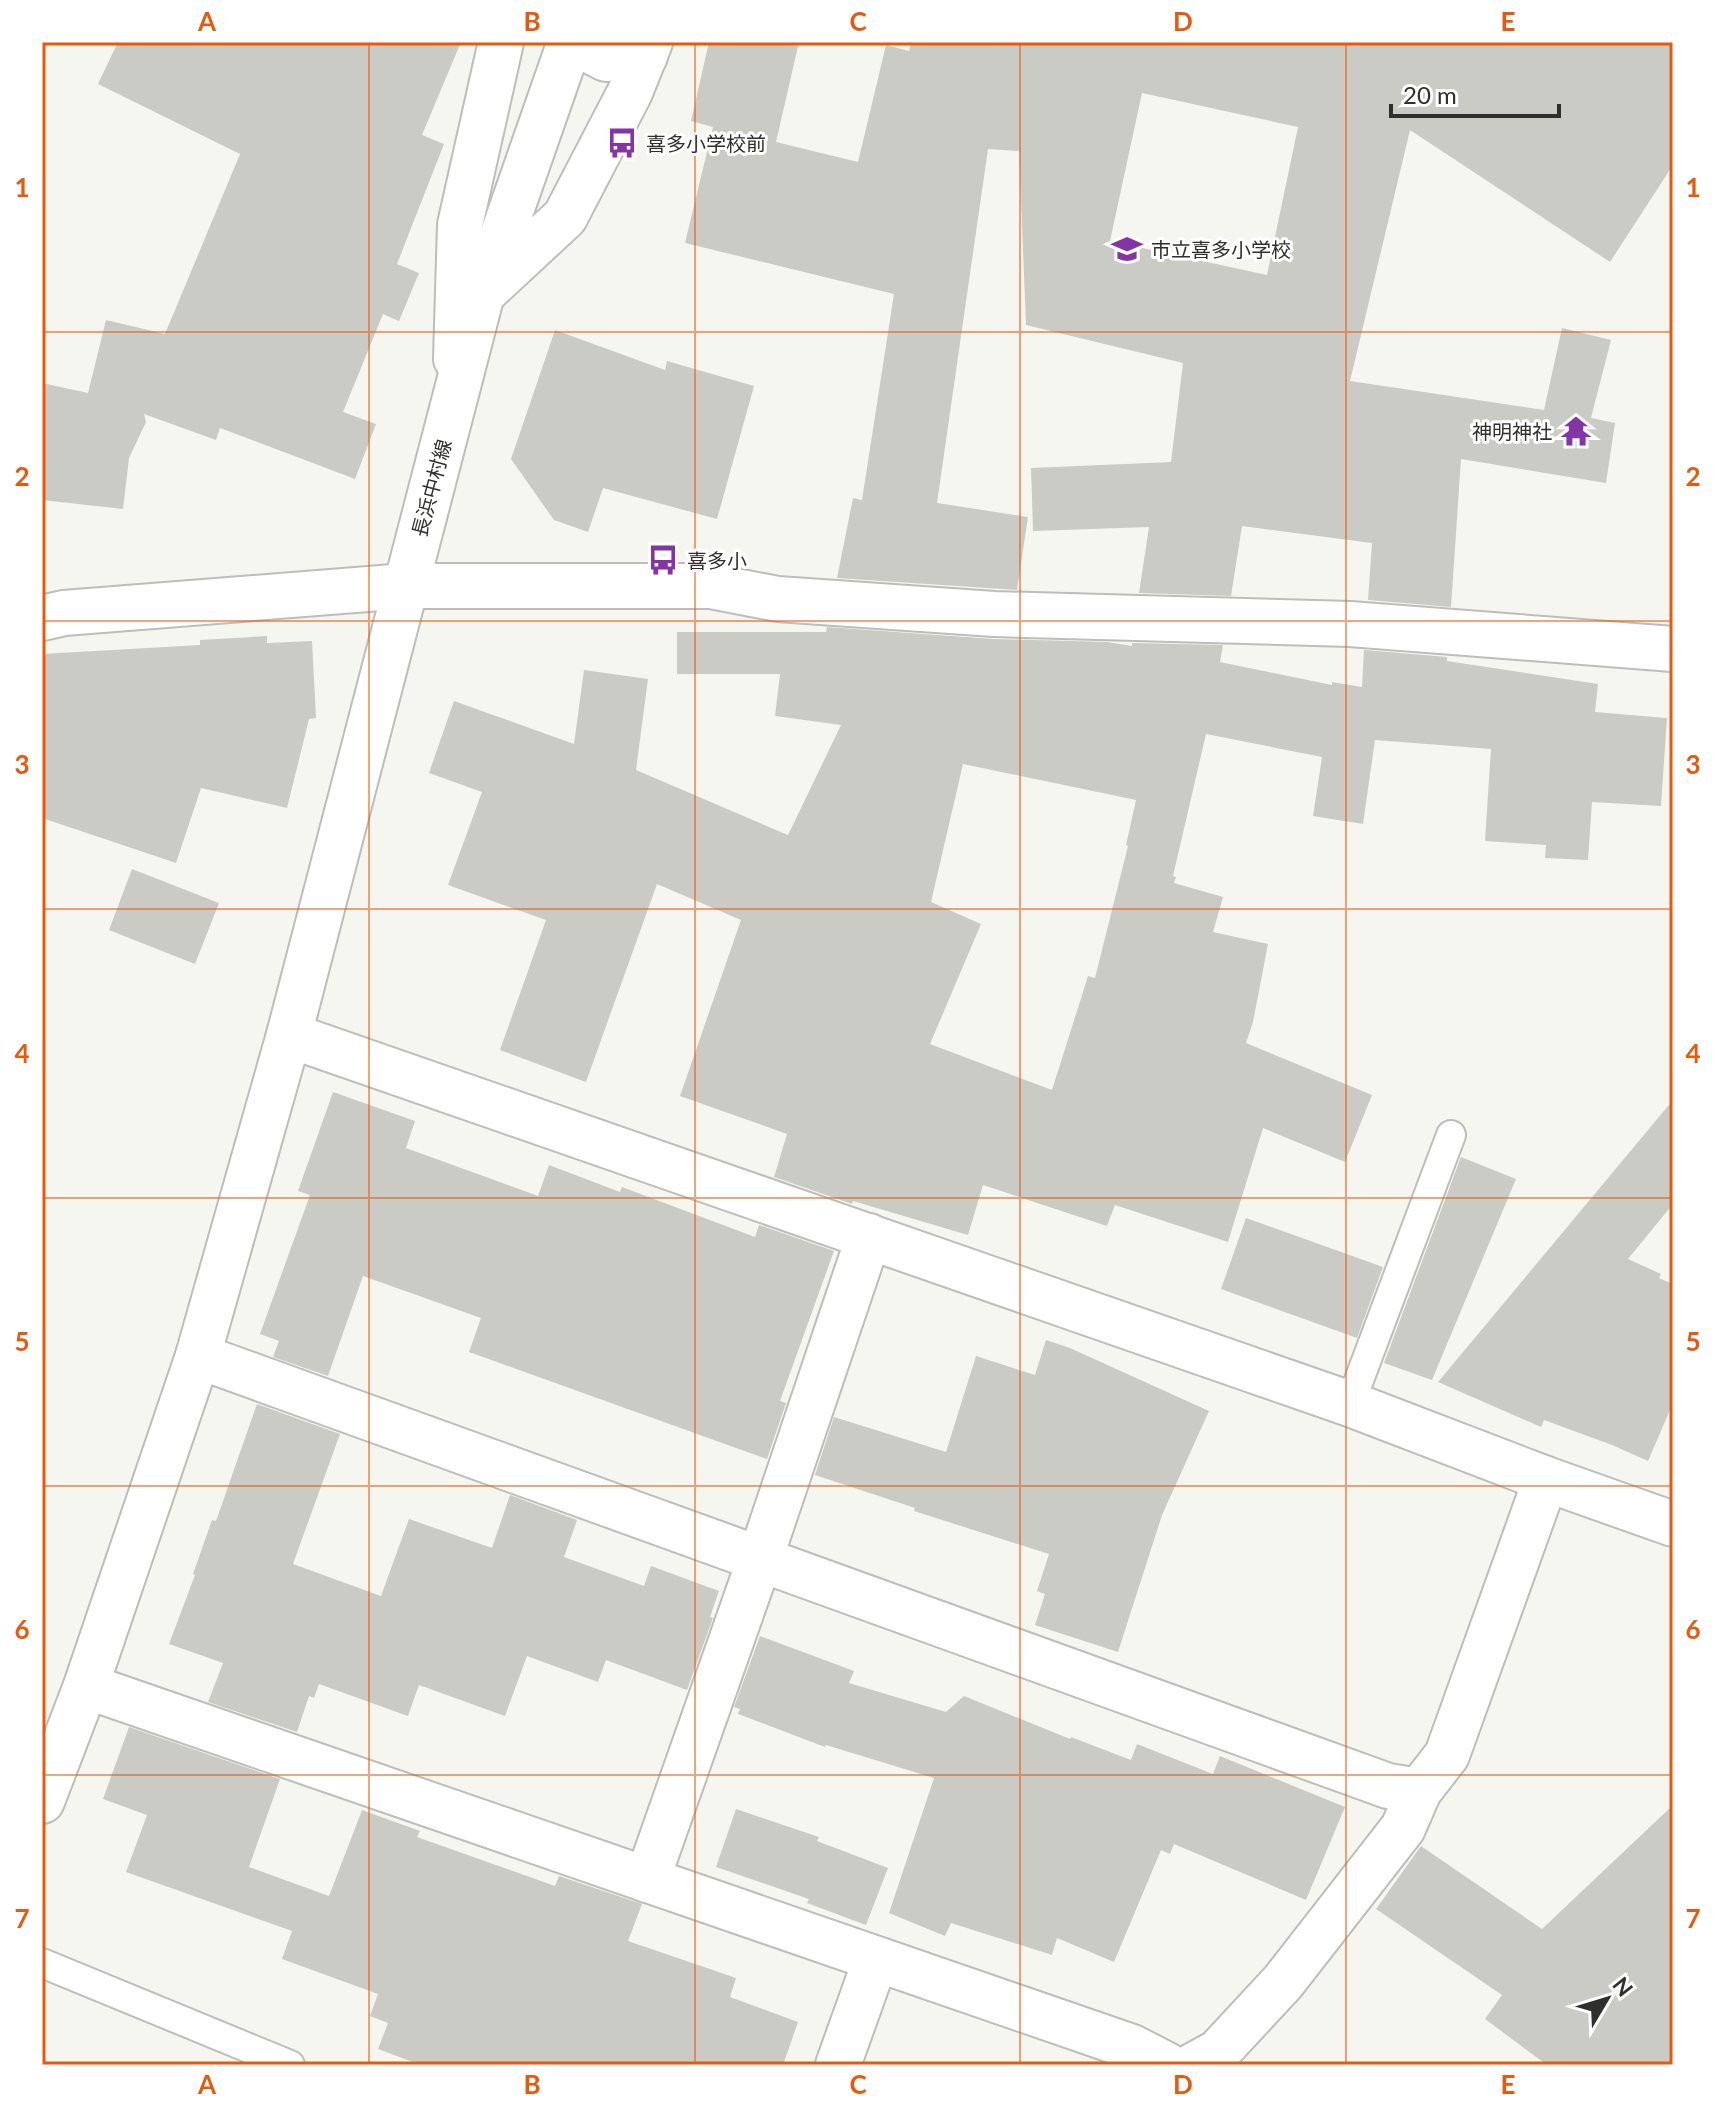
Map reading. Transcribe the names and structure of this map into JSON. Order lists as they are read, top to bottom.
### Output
{
  "streets": {
    "street": ["長浜中村線"]
  },
  "places": {
    "bus stop": ["喜多小学校前", "喜多小"],
    "school or university": ["市立喜多小学校"],
    "temple": ["神明神社"]
  },
  "scale_bar": "20 m",
  "north": "top right",
  "grid": {
    "columns": [
      "A",
      "B",
      "C",
      "D",
      "E"
    ],
    "rows": [
      "1",
      "2",
      "3",
      "4",
      "5",
      "6",
      "7"
    ]
  }
}
